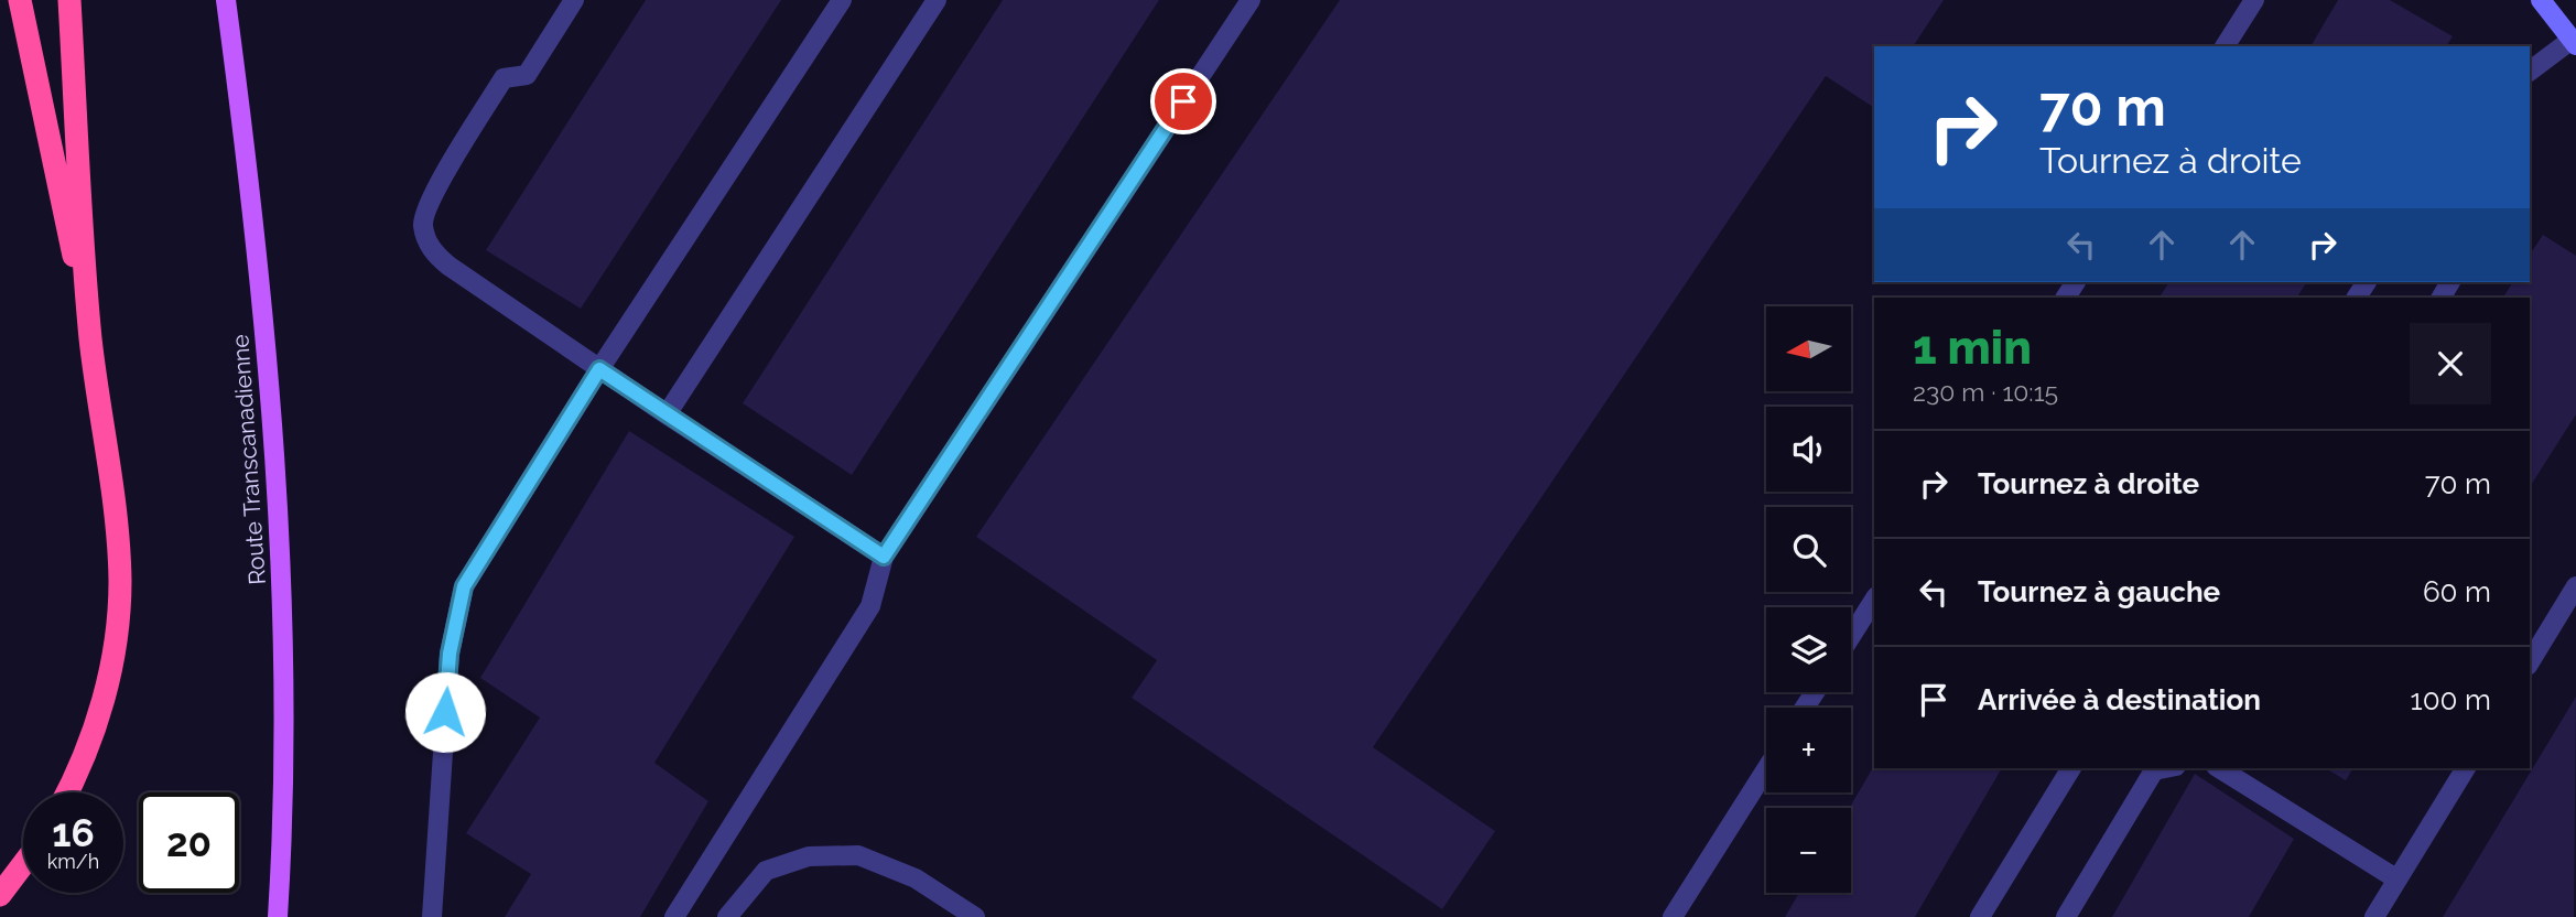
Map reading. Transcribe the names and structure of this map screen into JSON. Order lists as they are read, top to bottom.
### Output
{
  "streets": {
    "main road": ["Route Transcanadienne"]
  },
  "north": "left",
  "page": {
    "turn": ["70 m", "Tournez à droite"],
    "heading": ["1 min", "230 m · 10:15"],
    "map_buttons": ["+", "−"],
    "list": [
      {
        "name": "Tournez à droite",
        "value": "70 m"
      },
      {
        "name": "Tournez à gauche",
        "value": "60 m"
      },
      {
        "name": "Arrivée à destination",
        "value": "100 m"
      }
    ],
    "speed": "16 km/h",
    "limit": "20"
  }
}
